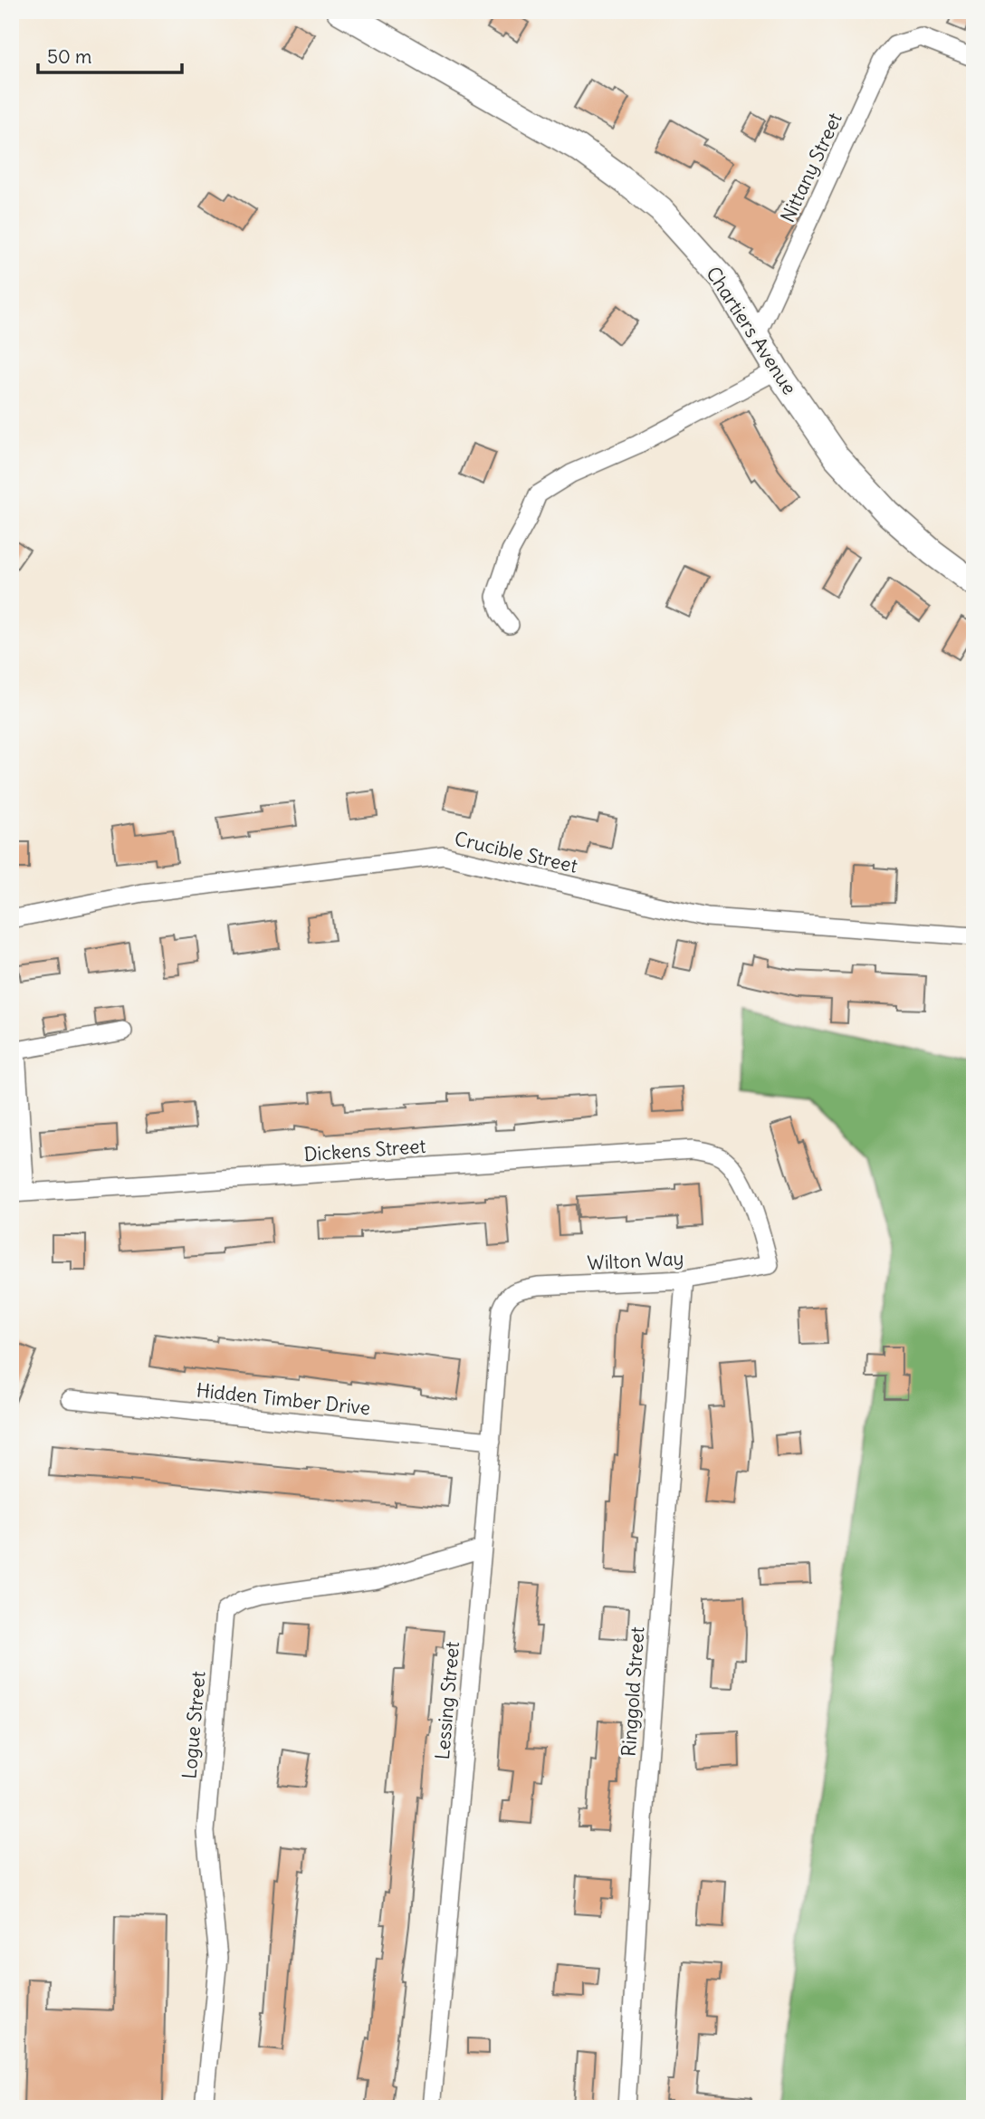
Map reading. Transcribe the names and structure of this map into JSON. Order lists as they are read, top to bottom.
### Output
{
  "streets": {
    "street": [
      "Nittany Street",
      "Chartiers Avenue",
      "Crucible Street",
      "Dickens Street",
      "Wilton Way",
      "Hidden Timber Drive",
      "Ringgold Street",
      "Lessing Street",
      "Logue Street"
    ]
  },
  "crossings": [
    ["Nittany Street", "Chartiers Avenue"],
    ["Dickens Street", "Wilton Way"],
    ["Wilton Way", "Ringgold Street"],
    ["Wilton Way", "Lessing Street"],
    ["Hidden Timber Drive", "Lessing Street"],
    ["Lessing Street", "Logue Street"]
  ],
  "scale_bar": "50 m"
}
